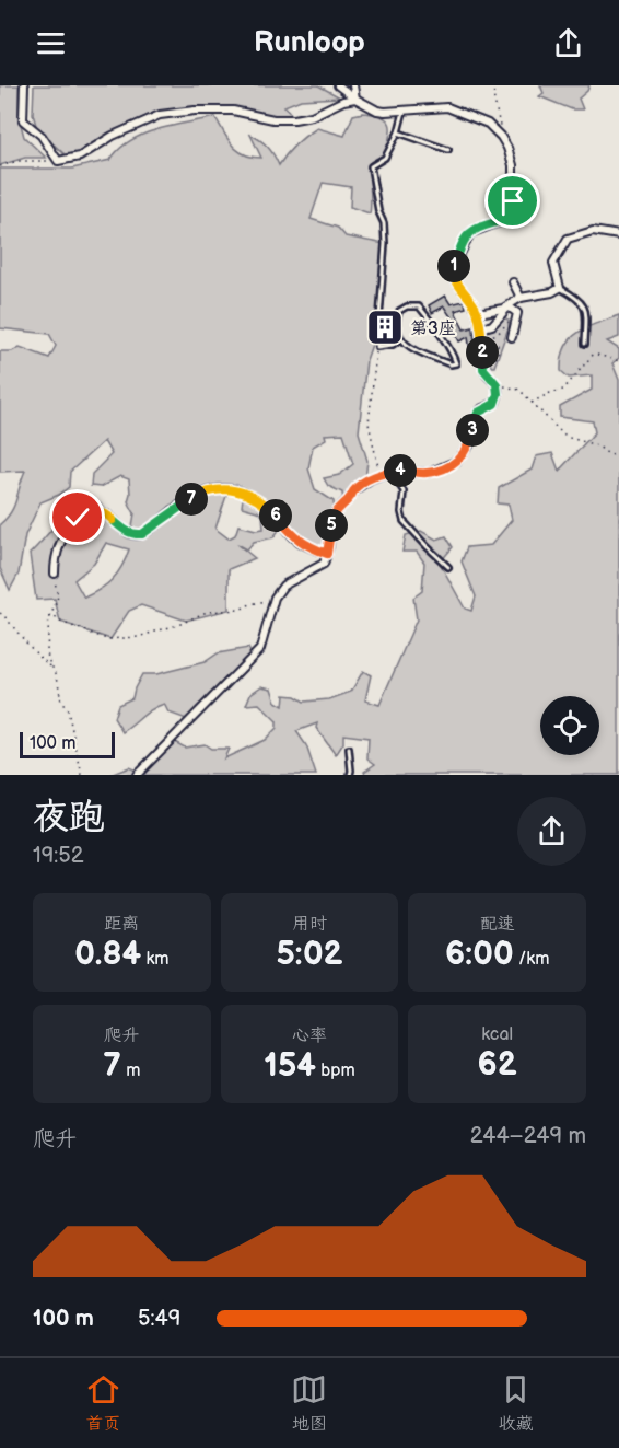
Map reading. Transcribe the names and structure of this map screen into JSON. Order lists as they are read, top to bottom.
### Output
{
  "places": {
    "building": ["第3座"]
  },
  "scale_bar": "100 m",
  "page": {
    "header": "Runloop",
    "pins": [
      "1",
      "2",
      "3",
      "4",
      "7",
      "6",
      "5"
    ],
    "scale": "100 m",
    "heading": ["夜跑", "19:52"],
    "stats": [
      ["距离", "0.84 km"],
      ["用时", "5:02"],
      ["配速", "6:00 /km"],
      ["爬升", "7 m"],
      ["心率", "154 bpm"],
      ["kcal", "62"]
    ],
    "chart": ["爬升", "244–249 m"],
    "list": [
      {
        "name": "100 m",
        "note": "5:49"
      }
    ],
    "tabs": ["首页", "地图", "收藏"]
  }
}
